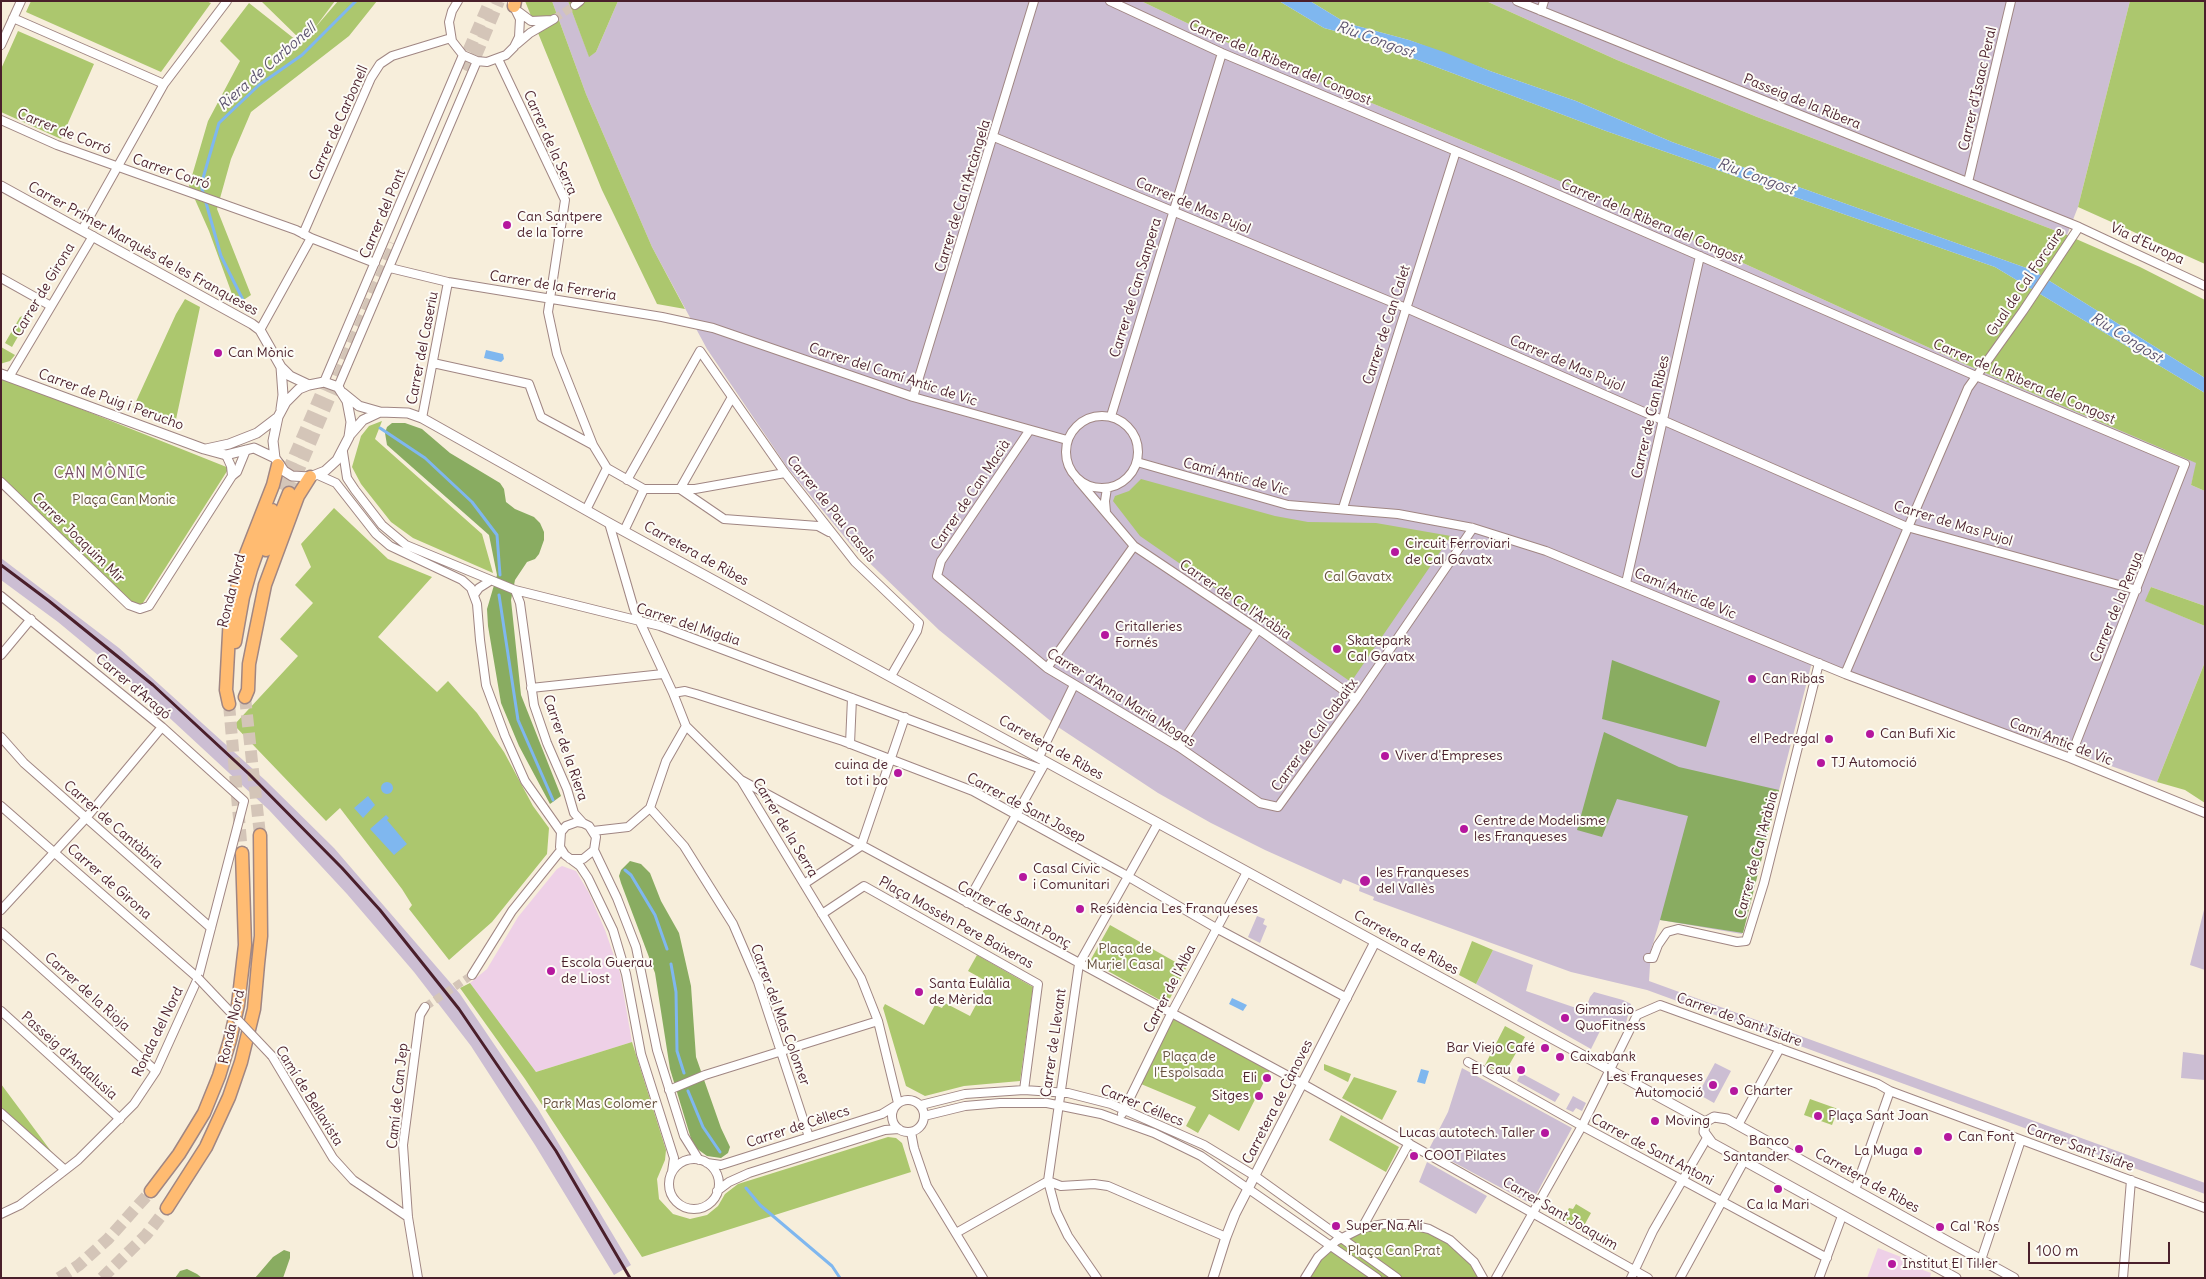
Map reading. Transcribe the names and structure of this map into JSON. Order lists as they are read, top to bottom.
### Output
{
  "streets": {
    "highway": ["Ronda Nord"],
    "street": [
      "Carrer de la Ribera del Congost",
      "Carrer d'Isaac Peral",
      "Passeig de la Ribera",
      "Carrer de Carbonell",
      "Carrer de Corró",
      "Carrer de la Serra",
      "Carrer Corró",
      "Carrer de Ca n'Arcàngela",
      "Carrer de Mas Pujol",
      "Carrer del Pont",
      "Via d'Europa",
      "Carrer Primer Marquès de les Franqueses",
      "Gual de Cal Forcaire",
      "Carrer de la Ferreria",
      "Carrer de Can Sanpera",
      "Carrer de Girona",
      "Carrer de Can Calet",
      "Carrer del Caseriu",
      "Carrer del Camí Antic de Vic",
      "Carrer de Puig i Perucho",
      "Carrer de Can Ribes",
      "Camí Antic de Vic",
      "Carrer de Can Macià",
      "Carrer de Pau Casals",
      "Carrer Joaquim Mir",
      "Carretera de Ribes",
      "Carrer de Ca l'Aràbia",
      "Carrer de la Penya",
      "Carrer del Migdia",
      "Carrer d'Aragó",
      "Carrer d'Anna Maria Mogas",
      "Carrer de Cal Gabaitx",
      "Carrer de la Riera",
      "Carrer de Sant Josep",
      "Carrer de Cantàbria",
      "Carrer de Sant Ponç",
      "Plaça Mossèn Pere Baixeras",
      "Carrer de l'Alba",
      "Carrer de la Rioja",
      "Carrer del Mas Colomer",
      "Carrer de Sant Isidre",
      "Ronda del Nord",
      "Carrer de Llevant",
      "Passeig d'Andalusia",
      "Camí de Bellavista",
      "Camí de Can Jep",
      "Carretera de Cànoves",
      "Carrer Céllecs",
      "Carrer de Cèllecs",
      "Carrer Sant Isidre",
      "Carrer de Sant Antoni",
      "Carrer Sant Joaquim"
    ]
  },
  "crossings": [
    ["Carrer de la Ribera del Congost", "Gual de Cal Forcaire"],
    ["Carrer de la Ribera del Congost", "Carrer de Can Sanpera"],
    ["Carrer de la Ribera del Congost", "Carrer de Can Calet"],
    ["Carrer de la Ribera del Congost", "Carrer de Can Ribes"],
    ["Carrer de la Ribera del Congost", "Carrer de la Penya"],
    ["Carrer d'Isaac Peral", "Passeig de la Ribera"],
    ["Passeig de la Ribera", "Via d'Europa"],
    ["Passeig de la Ribera", "Gual de Cal Forcaire"],
    ["Carrer de Carbonell", "Carrer Corró"],
    ["Carrer de Carbonell", "Carrer Primer Marquès de les Franqueses"],
    ["Carrer de Corró", "Carrer Corró"],
    ["Carrer de la Serra", "Carrer de la Ferreria"],
    ["Carrer de la Serra", "Carretera de Ribes"],
    ["Carrer de la Serra", "Carrer del Migdia"],
    ["Carrer de la Serra", "Carrer de Sant Josep"],
    ["Carrer de la Serra", "Carrer de Sant Ponç"],
    ["Carrer de la Serra", "Plaça Mossèn Pere Baixeras"],
    ["Carrer de la Serra", "Carrer Céllecs"],
    ["Carrer de la Serra", "Carrer de Cèllecs"],
    ["Carrer de Ca n'Arcàngela", "Carrer de Mas Pujol"],
    ["Carrer de Ca n'Arcàngela", "Carrer del Camí Antic de Vic"],
    ["Carrer de Mas Pujol", "Gual de Cal Forcaire"],
    ["Carrer de Mas Pujol", "Carrer de Can Sanpera"],
    ["Carrer de Mas Pujol", "Carrer de Can Calet"],
    ["Carrer de Mas Pujol", "Carrer de Can Ribes"],
    ["Carrer de Mas Pujol", "Carrer de la Penya"],
    ["Carrer del Pont", "Carrer Primer Marquès de les Franqueses"],
    ["Carrer del Pont", "Carrer de la Ferreria"],
    ["Carrer del Pont", "Carretera de Ribes"],
    ["Carrer del Pont", "Ronda Nord"],
    ["Carrer del Pont", "Carrer del Migdia"],
    ["Via d'Europa", "Gual de Cal Forcaire"],
    ["Carrer Primer Marquès de les Franqueses", "Carrer de Girona"],
    ["Carrer Primer Marquès de les Franqueses", "Carretera de Ribes"],
    ["Carrer Primer Marquès de les Franqueses", "Ronda Nord"],
    ["Carrer Primer Marquès de les Franqueses", "Carrer del Migdia"],
    ["Gual de Cal Forcaire", "Camí Antic de Vic"],
    ["Carrer de la Ferreria", "Carrer del Caseriu"],
    ["Carrer de la Ferreria", "Carrer del Camí Antic de Vic"],
    ["Carrer de Can Sanpera", "Carrer del Camí Antic de Vic"],
    ["Carrer de Can Sanpera", "Camí Antic de Vic"],
    ["Carrer de Can Sanpera", "Carrer de Ca l'Aràbia"],
    ["Carrer de Girona", "Carrer de Puig i Perucho"],
    ["Carrer de Girona", "Ronda del Nord"],
    ["Carrer de Girona", "Camí de Bellavista"],
    ["Carrer de Can Calet", "Camí Antic de Vic"],
    ["Carrer del Caseriu", "Carretera de Ribes"],
    ["Carrer del Camí Antic de Vic", "Camí Antic de Vic"],
    ["Carrer del Camí Antic de Vic", "Carrer de Can Macià"],
    ["Carrer del Camí Antic de Vic", "Carrer de Ca l'Aràbia"],
    ["Carrer de Can Ribes", "Camí Antic de Vic"],
    ["Camí Antic de Vic", "Carrer de Ca l'Aràbia"],
    ["Camí Antic de Vic", "Carrer de la Penya"],
    ["Camí Antic de Vic", "Carrer de Cal Gabaitx"],
    ["Carrer de Can Macià", "Carrer d'Anna Maria Mogas"],
    ["Carrer de Pau Casals", "Carretera de Ribes"],
    ["Carretera de Ribes", "Ronda Nord"],
    ["Carretera de Ribes", "Carrer del Migdia"],
    ["Carretera de Ribes", "Carrer de l'Alba"],
    ["Carretera de Ribes", "Carrer de Sant Isidre"],
    ["Carretera de Ribes", "Carrer de Llevant"],
    ["Carretera de Ribes", "Carretera de Cànoves"],
    ["Ronda Nord", "Carrer del Migdia"],
    ["Carrer de Ca l'Aràbia", "Carrer de Cal Gabaitx"],
    ["Carrer del Migdia", "Carrer de la Riera"],
    ["Carrer d'Aragó", "Ronda del Nord"],
    ["Carrer d'Anna Maria Mogas", "Carrer de Cal Gabaitx"],
    ["Carrer de Sant Josep", "Carrer de l'Alba"],
    ["Carrer de Sant Josep", "Carrer de Llevant"],
    ["Carrer de Sant Josep", "Carretera de Cànoves"],
    ["Carrer de Cantàbria", "Ronda del Nord"],
    ["Carrer de Sant Ponç", "Carrer de l'Alba"],
    ["Carrer de Sant Ponç", "Carrer de Llevant"],
    ["Carrer de Sant Ponç", "Carretera de Cànoves"],
    ["Carrer de Sant Ponç", "Carrer Sant Joaquim"],
    ["Plaça Mossèn Pere Baixeras", "Carrer Céllecs"],
    ["Carrer de l'Alba", "Carrer Céllecs"],
    ["Carrer de la Rioja", "Ronda del Nord"],
    ["Carrer del Mas Colomer", "Carrer de Cèllecs"],
    ["Carrer de Sant Isidre", "Carrer Sant Isidre"],
    ["Carrer de Sant Isidre", "Carrer de Sant Antoni"],
    ["Carrer de Sant Isidre", "Carrer Sant Joaquim"],
    ["Ronda del Nord", "Passeig d'Andalusia"],
    ["Ronda del Nord", "Camí de Bellavista"],
    ["Carrer de Llevant", "Carrer Céllecs"],
    ["Camí de Bellavista", "Camí de Can Jep"],
    ["Carretera de Cànoves", "Carrer Céllecs"],
    ["Carretera de Cànoves", "Carrer Sant Joaquim"],
    ["Carrer Céllecs", "Carrer de Cèllecs"]
  ],
  "districts": ["CAN MÒNIC"],
  "water": ["Riu Congost", "Riera de Carbonell"],
  "parks": [
    "Plaça Can Monic",
    "Cal Gavatx",
    "Plaça de Muriel Casal",
    "Plaça de l'Espolsada",
    "Park Mas Colomer",
    "Plaça Can Prat"
  ],
  "places": [
    "Can Santpere de la Torre",
    "Can Mònic",
    "Circuit Ferroviari de Cal Gavatx",
    "Critalleries Fornés",
    "Skatepark Cal Gavatx",
    "Can Ribas",
    "Can Bufi Xic",
    "el Pedregal",
    "Viver d'Empreses",
    "TJ Automoció",
    "cuina de tot i bo",
    "Centre de Modelisme les Franqueses",
    "Casal Cívic i Comunitari",
    "les Franqueses del Vallès",
    "Residència Les Franqueses",
    "Escola Guerau de Liost",
    "Santa Eulàlia de Mèrida",
    "Gimnasio QuoFitness",
    "Bar Viejo Café",
    "Caixabank",
    "El Cau",
    "Eli",
    "Les Franqueses Automoció",
    "Charter",
    "Sitges",
    "Plaça Sant Joan",
    "Moving",
    "Lucas autotech. Taller",
    "Can Font",
    "Banco Santander",
    "La Muga",
    "COOT Pilates",
    "Ca la Mari",
    "Super Na Alí",
    "Cal 'Ros",
    "Institut El Til·ler"
  ],
  "scale_bar": "100 m"
}
